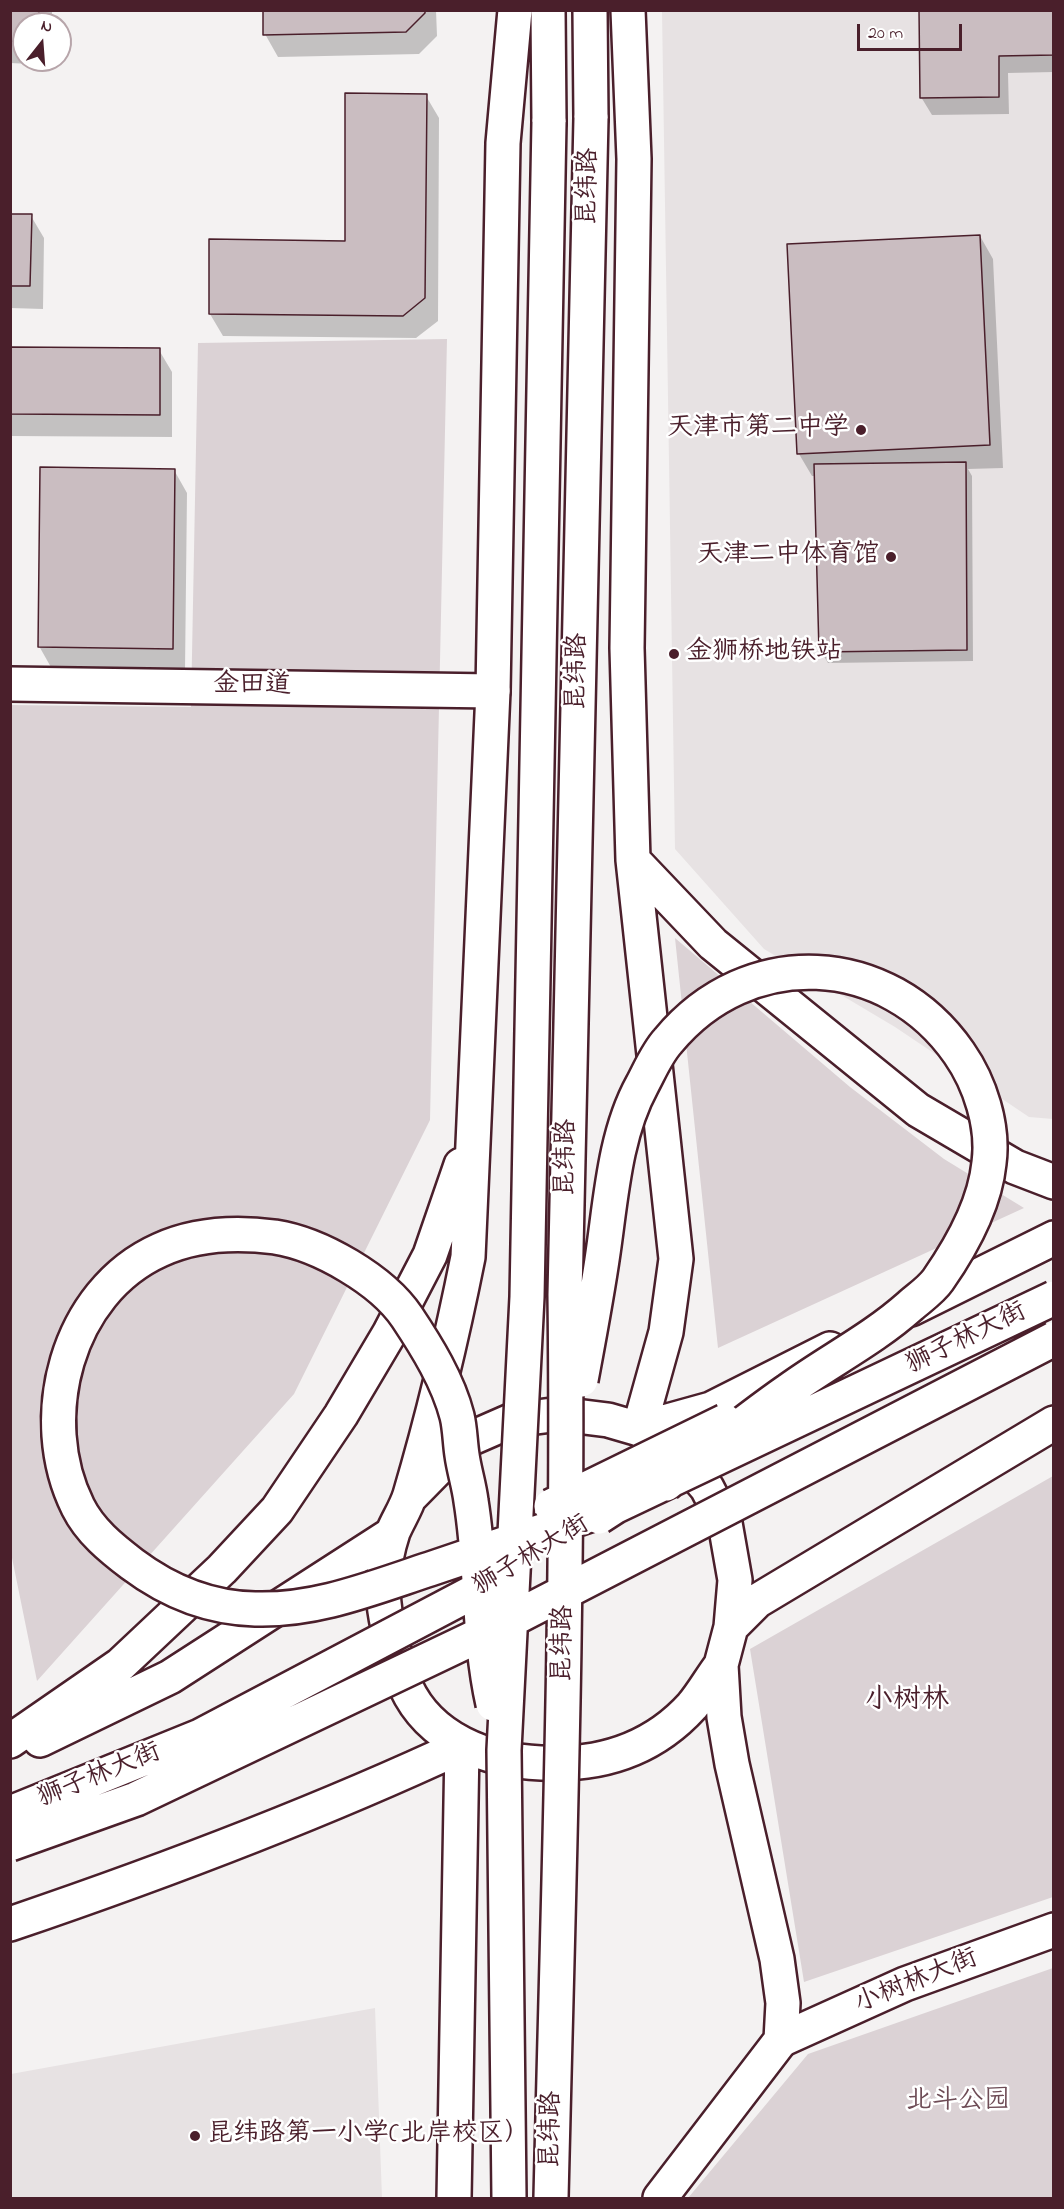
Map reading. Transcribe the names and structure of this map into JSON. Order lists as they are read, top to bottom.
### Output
{
  "streets": {
    "main road": [
      "昆纬路",
      "金田道",
      "狮子林大街",
      "小树林大街"
    ]
  },
  "districts": ["小树林"],
  "parks": ["北斗公园"],
  "places": [
    "天津市第二中学",
    "天津二中体育馆",
    "金狮桥地铁站",
    "昆纬路第一小学(北岸校区）"
  ],
  "scale_bar": "20 m",
  "north": "top"
}
